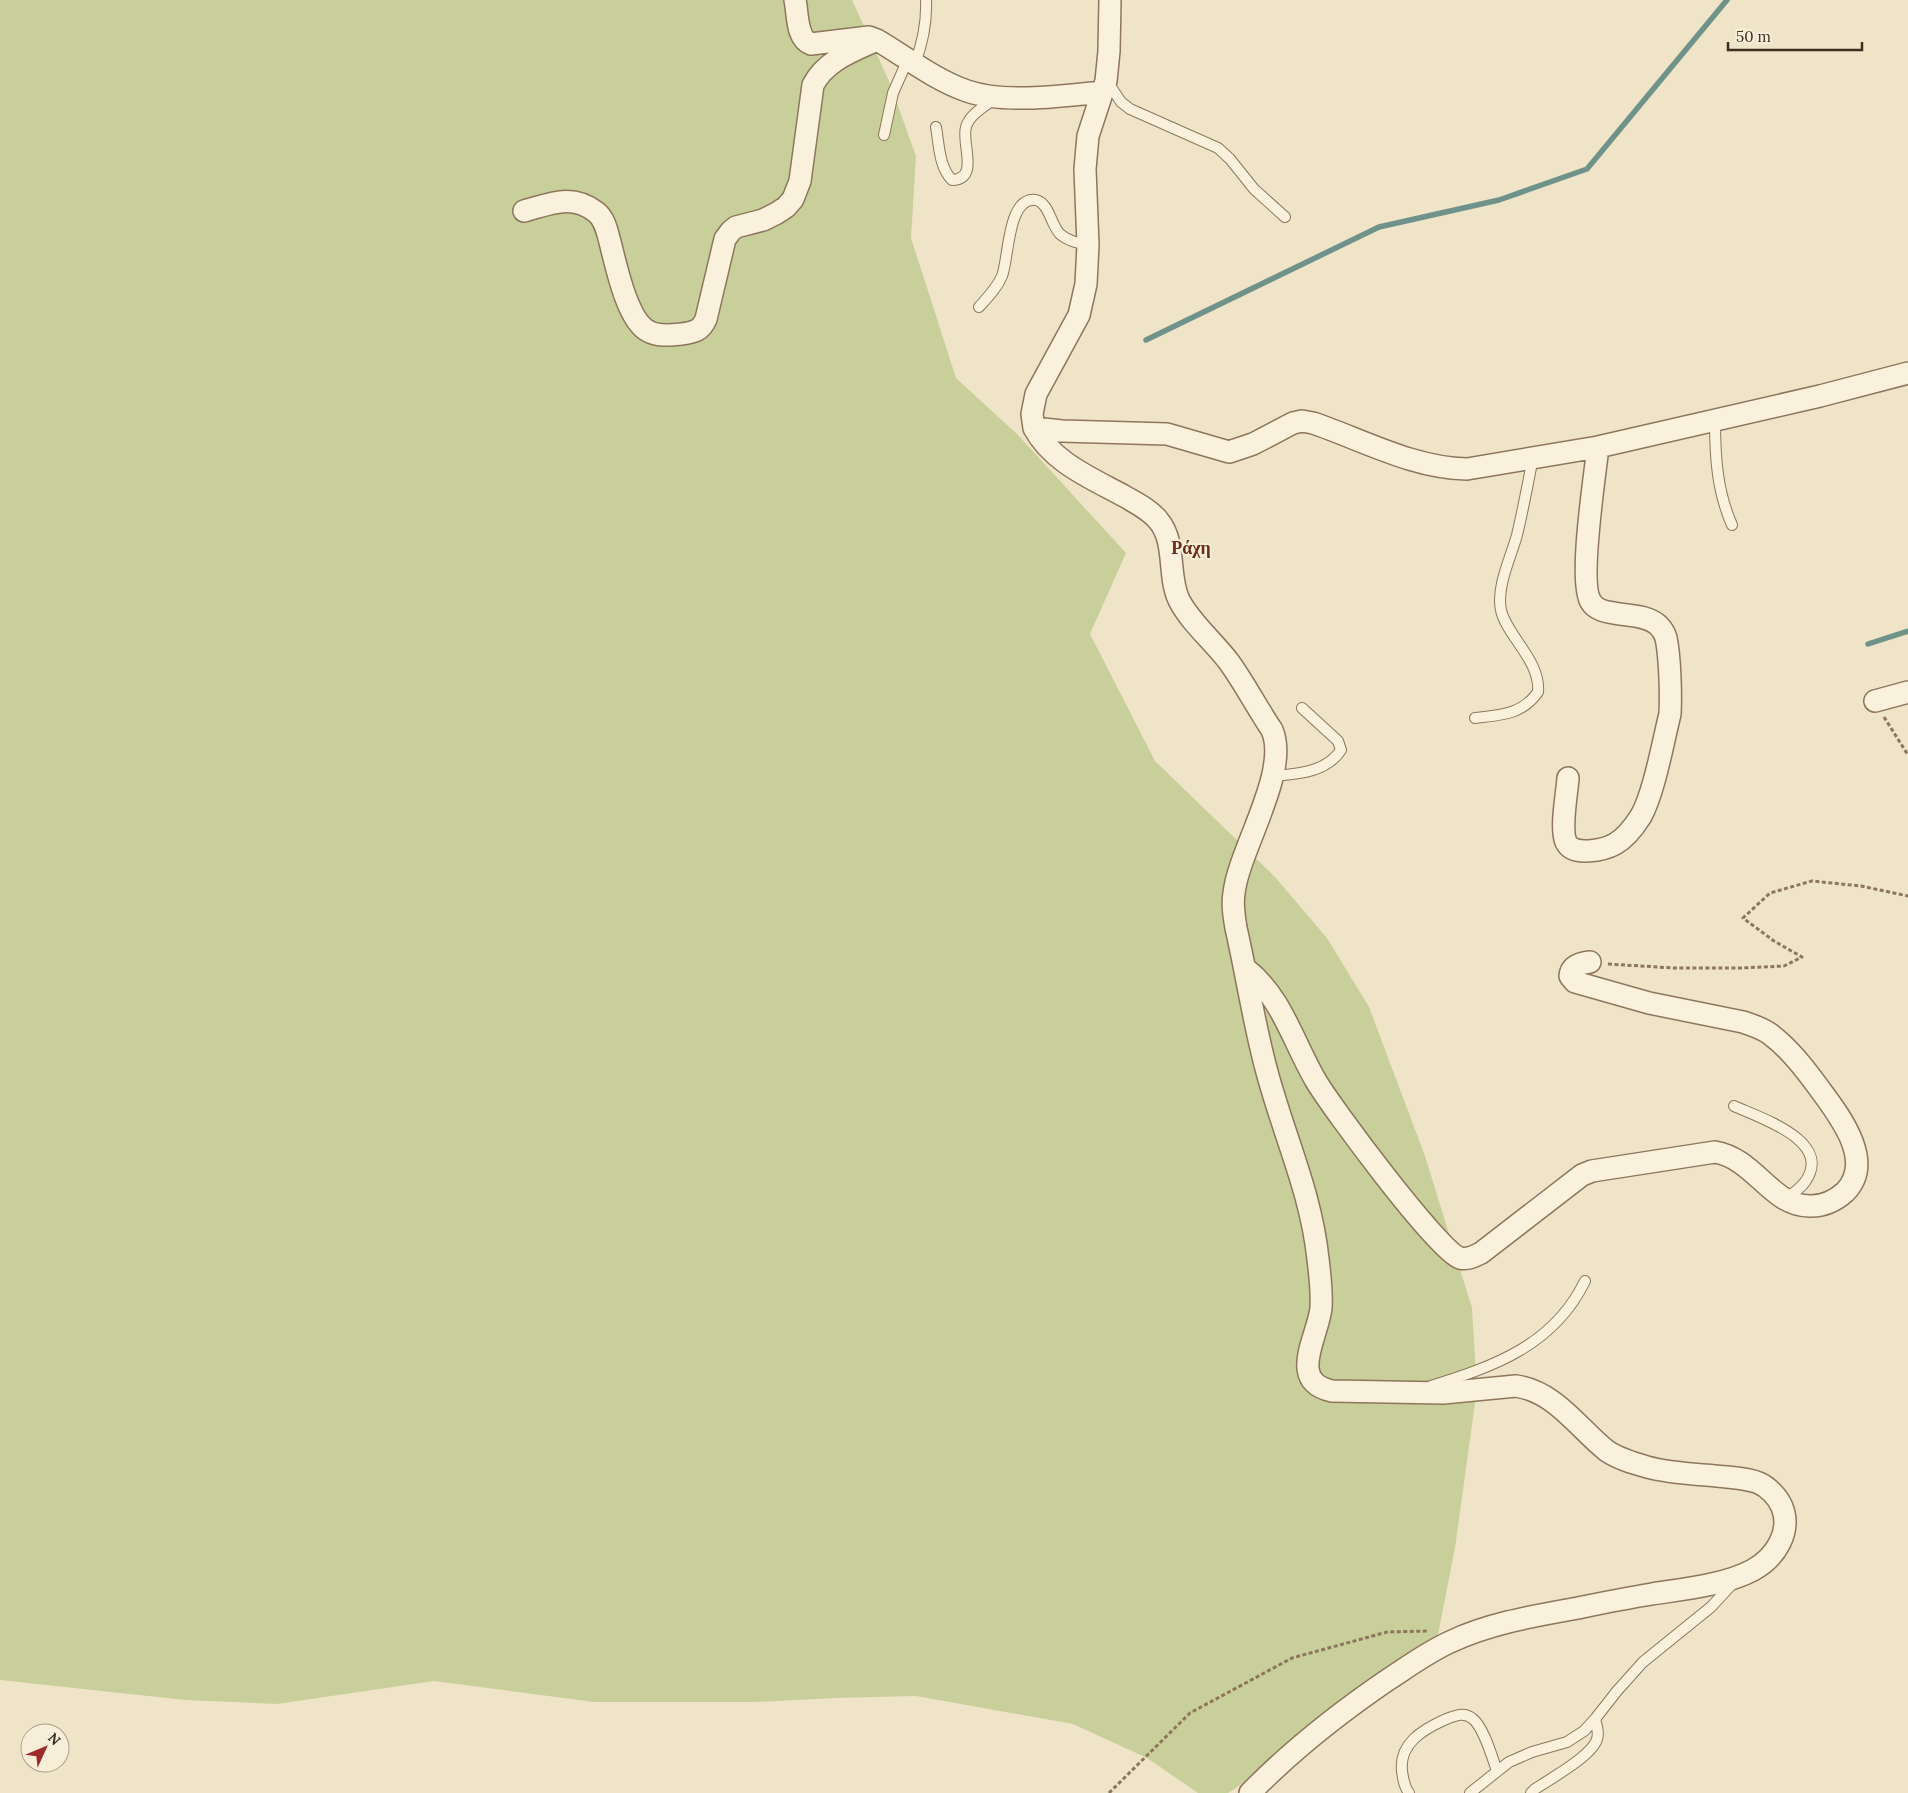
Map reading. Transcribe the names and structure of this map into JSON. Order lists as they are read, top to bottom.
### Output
{
  "districts": ["Ράχη"],
  "scale_bar": "50 m",
  "north": "top right"
}
